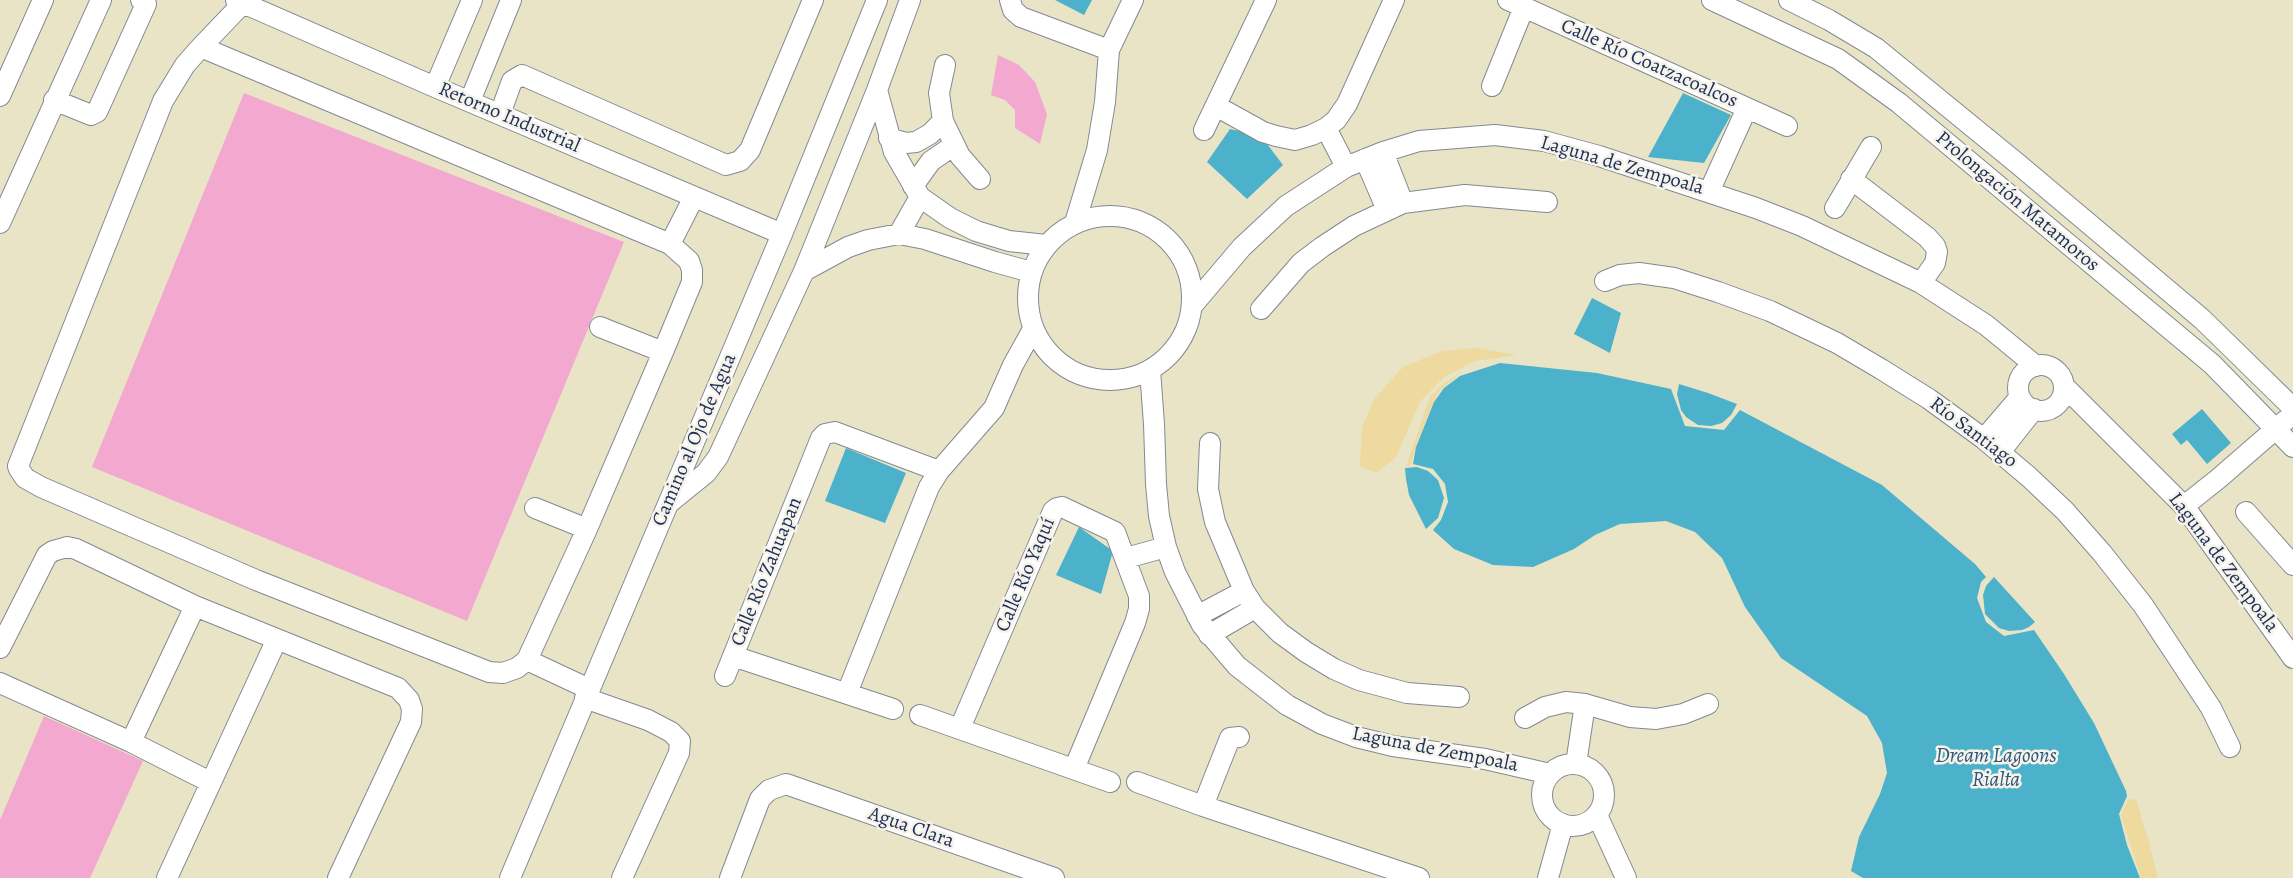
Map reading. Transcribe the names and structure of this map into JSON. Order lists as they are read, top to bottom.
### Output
{
  "streets": {
    "street": [
      "Calle Río Coatzacoalcos",
      "Retorno Industrial",
      "Laguna de Zempoala",
      "Prolongación Matamoros",
      "Río Santiago",
      "Camino al Ojo de Agua",
      "Calle Río Zahuapan",
      "Calle Río Yaquí",
      "Agua Clara"
    ]
  },
  "crossings": [
    ["Calle Río Coatzacoalcos", "Laguna de Zempoala"],
    ["Retorno Industrial", "Camino al Ojo de Agua"]
  ],
  "water": ["Dream Lagoons Rialta"]
}
